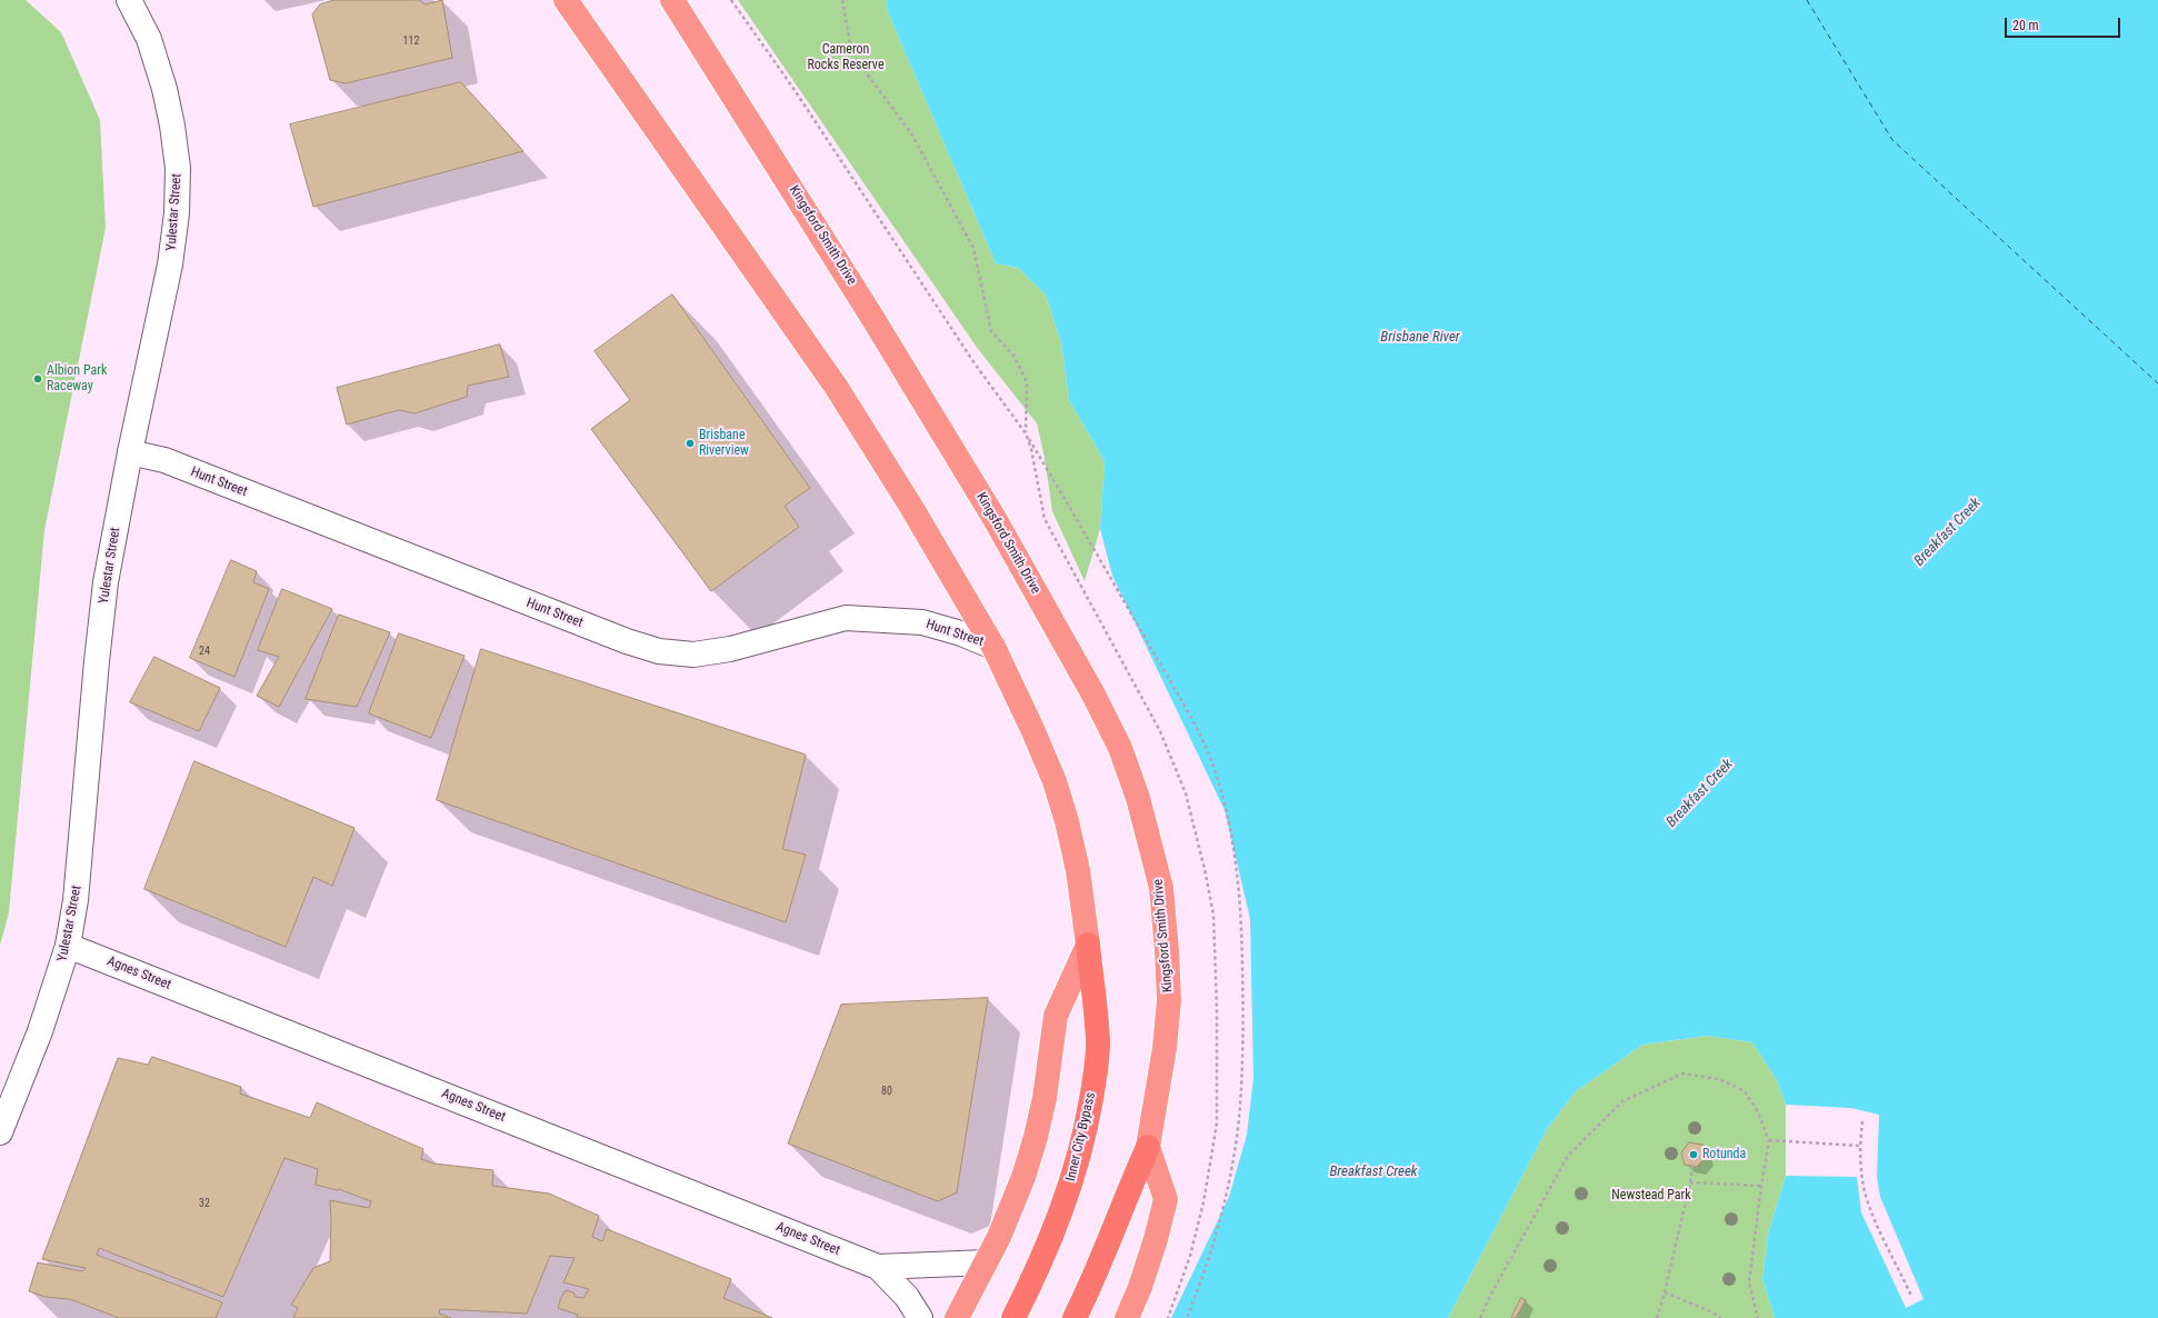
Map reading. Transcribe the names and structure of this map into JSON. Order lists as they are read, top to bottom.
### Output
{
  "streets": {
    "highway": ["Kingsford Smith Drive", "Inner City Bypass"],
    "street": ["Yulestar Street", "Hunt Street", "Agnes Street"]
  },
  "crossings": [
    ["Yulestar Street", "Hunt Street"],
    ["Yulestar Street", "Agnes Street"]
  ],
  "water": ["Brisbane River", "Breakfast Creek"],
  "parks": ["Cameron Rocks Reserve", "Newstead Park"],
  "places": ["Albion Park Raceway", "Brisbane Riverview", "Rotunda"],
  "house_numbers": [
    "112",
    "24",
    "80",
    "32"
  ],
  "scale_bar": "20 m"
}
